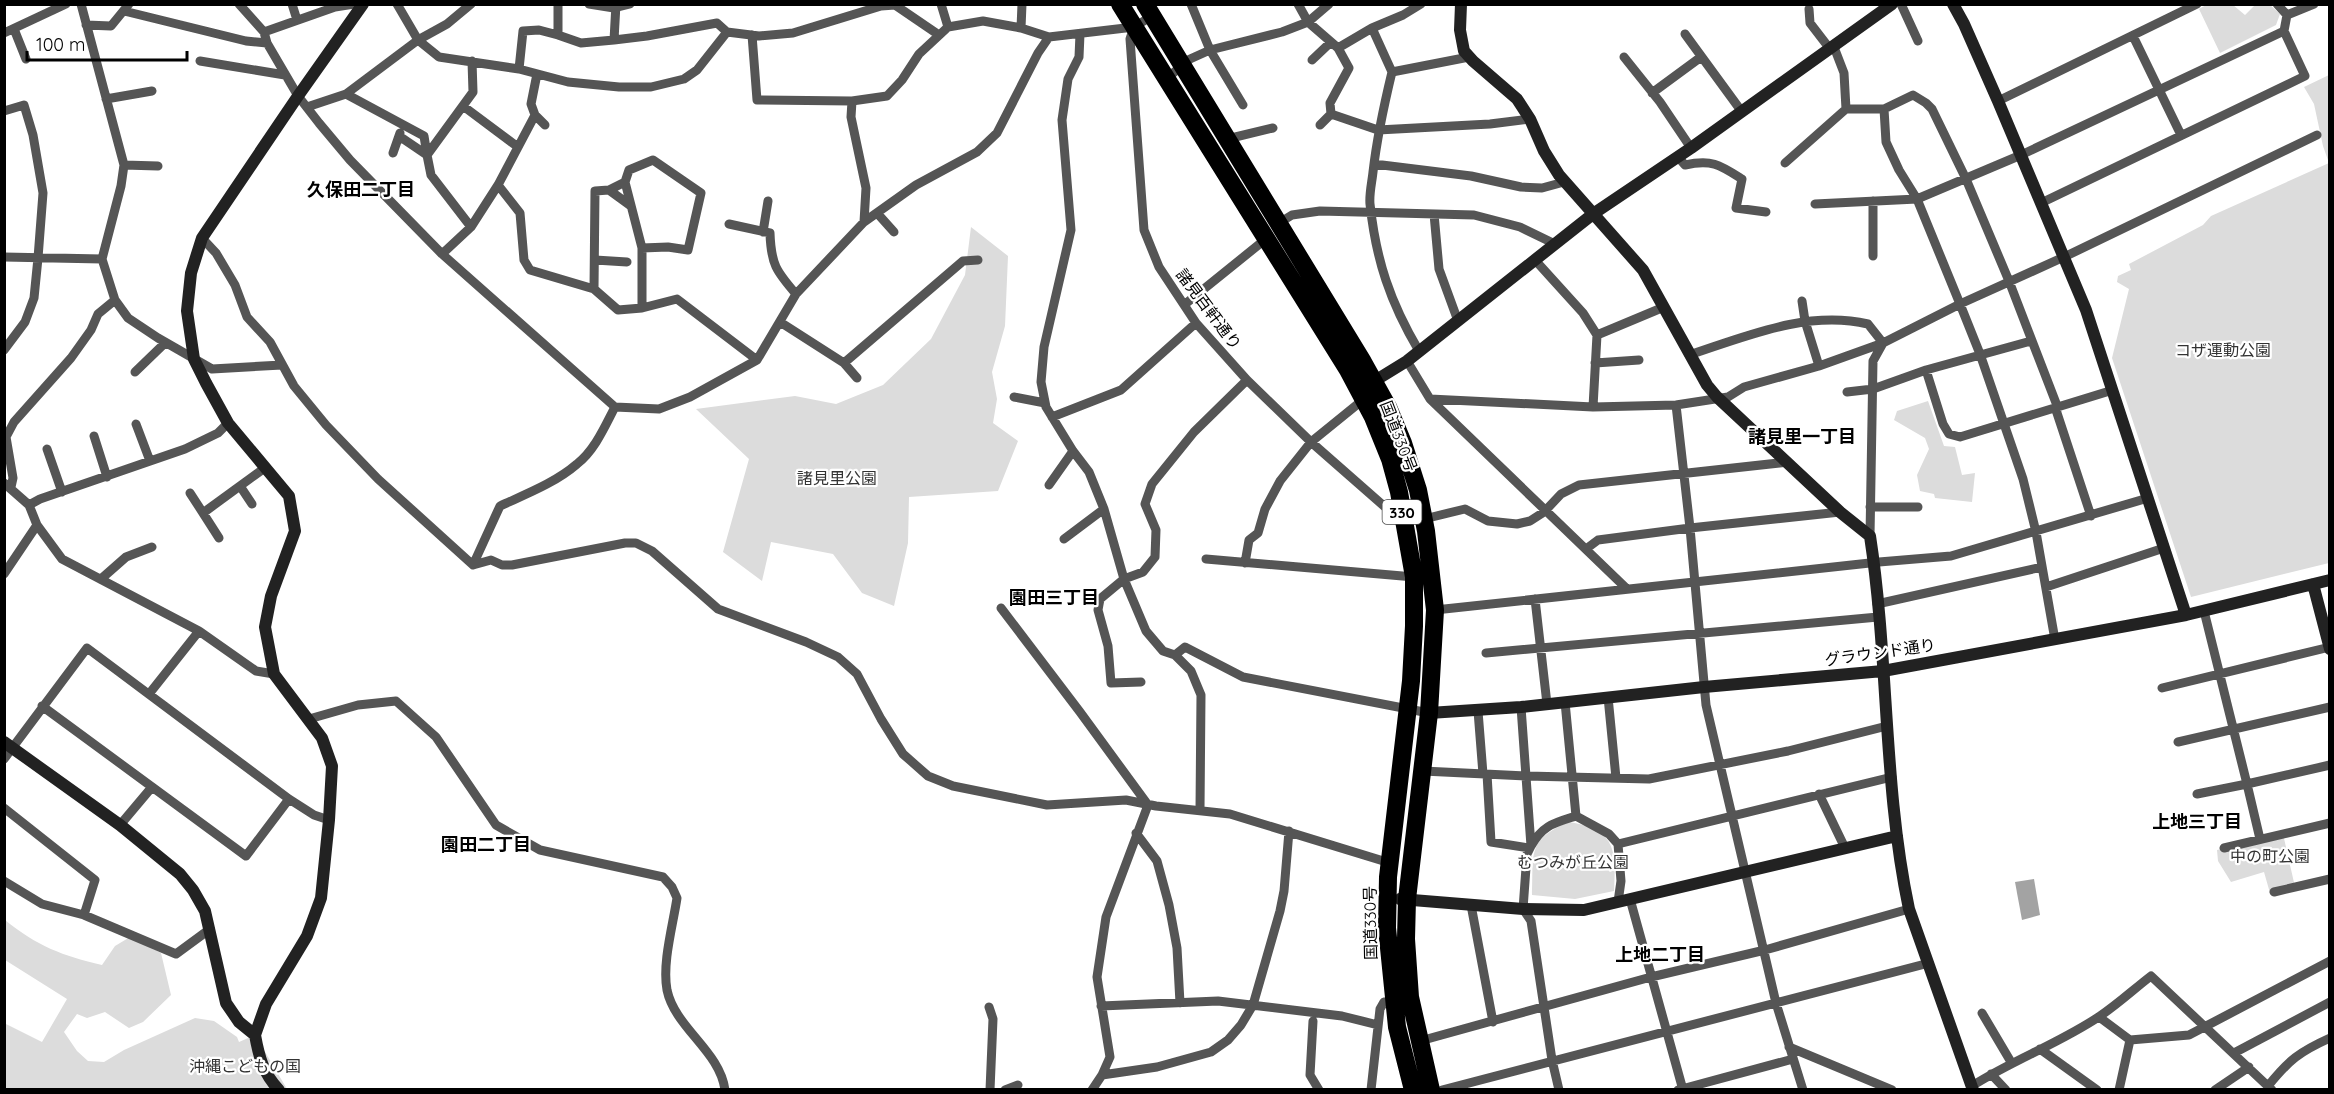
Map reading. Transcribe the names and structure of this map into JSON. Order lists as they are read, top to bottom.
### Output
{
  "streets": {
    "highway": ["国道330号", "330"],
    "street": ["諸見百軒通り", "グラウンド通り"]
  },
  "crossings": [
    ["諸見百軒通り", "国道330号"],
    ["国道330号", "グラウンド通り"]
  ],
  "districts": [
    "久保田二丁目",
    "諸見里一丁目",
    "園田三丁目",
    "上地三丁目",
    "園田二丁目",
    "上地二丁目"
  ],
  "parks": [
    "コザ運動公園",
    "諸見里公園",
    "中の町公園",
    "むつみが丘公園",
    "沖縄こどもの国"
  ],
  "scale_bar": "100 m"
}
